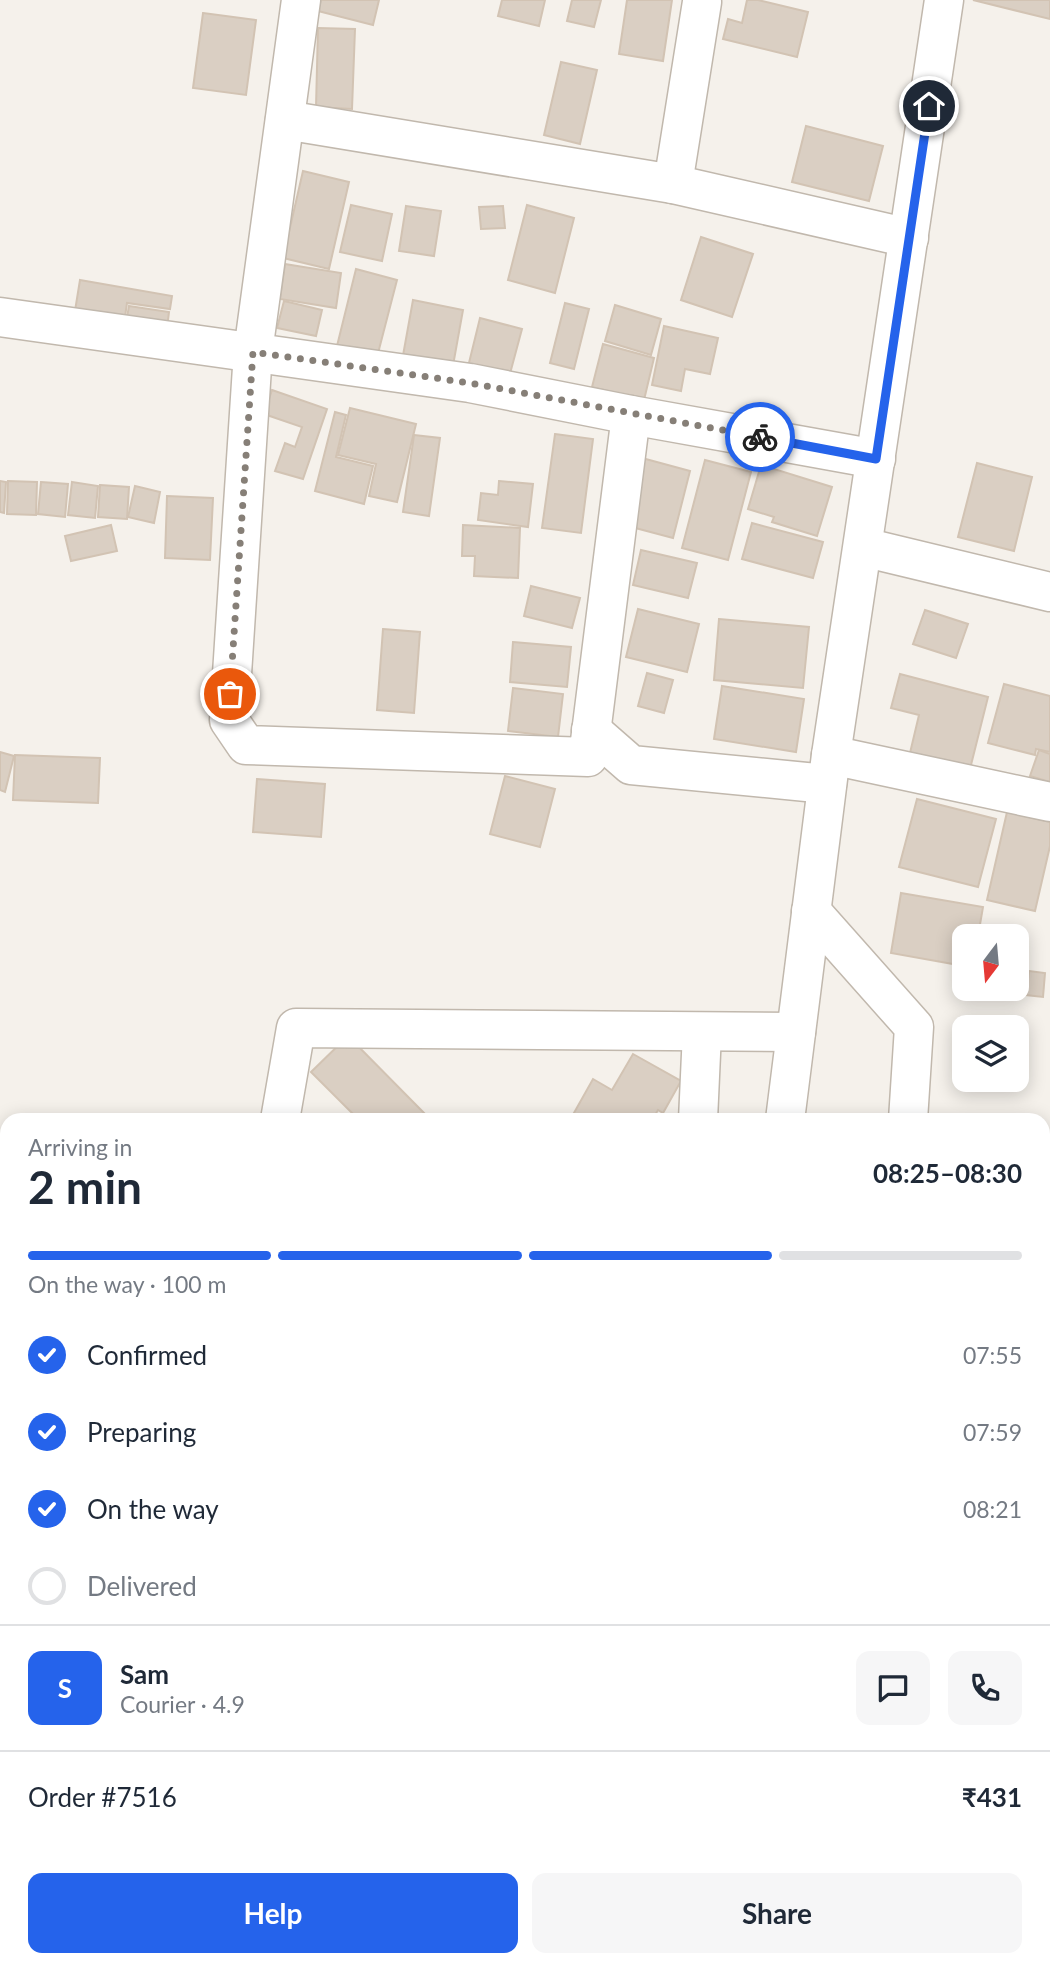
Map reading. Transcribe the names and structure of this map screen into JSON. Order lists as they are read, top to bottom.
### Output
{
  "north": "bottom",
  "page": {
    "heading": ["2 min", "Arriving in", "08:25–08:30"],
    "panel": [
      "Sam",
      "Courier · 4.9",
      "Order #7516",
      "₹431"
    ],
    "bar": "On the way · 100 m",
    "list": [
      ["Confirmed", "07:55"],
      ["Preparing", "07:59"],
      ["On the way", "08:21"],
      "Delivered"
    ],
    "round": "S",
    "buttons": ["Help", "Share"]
  }
}
